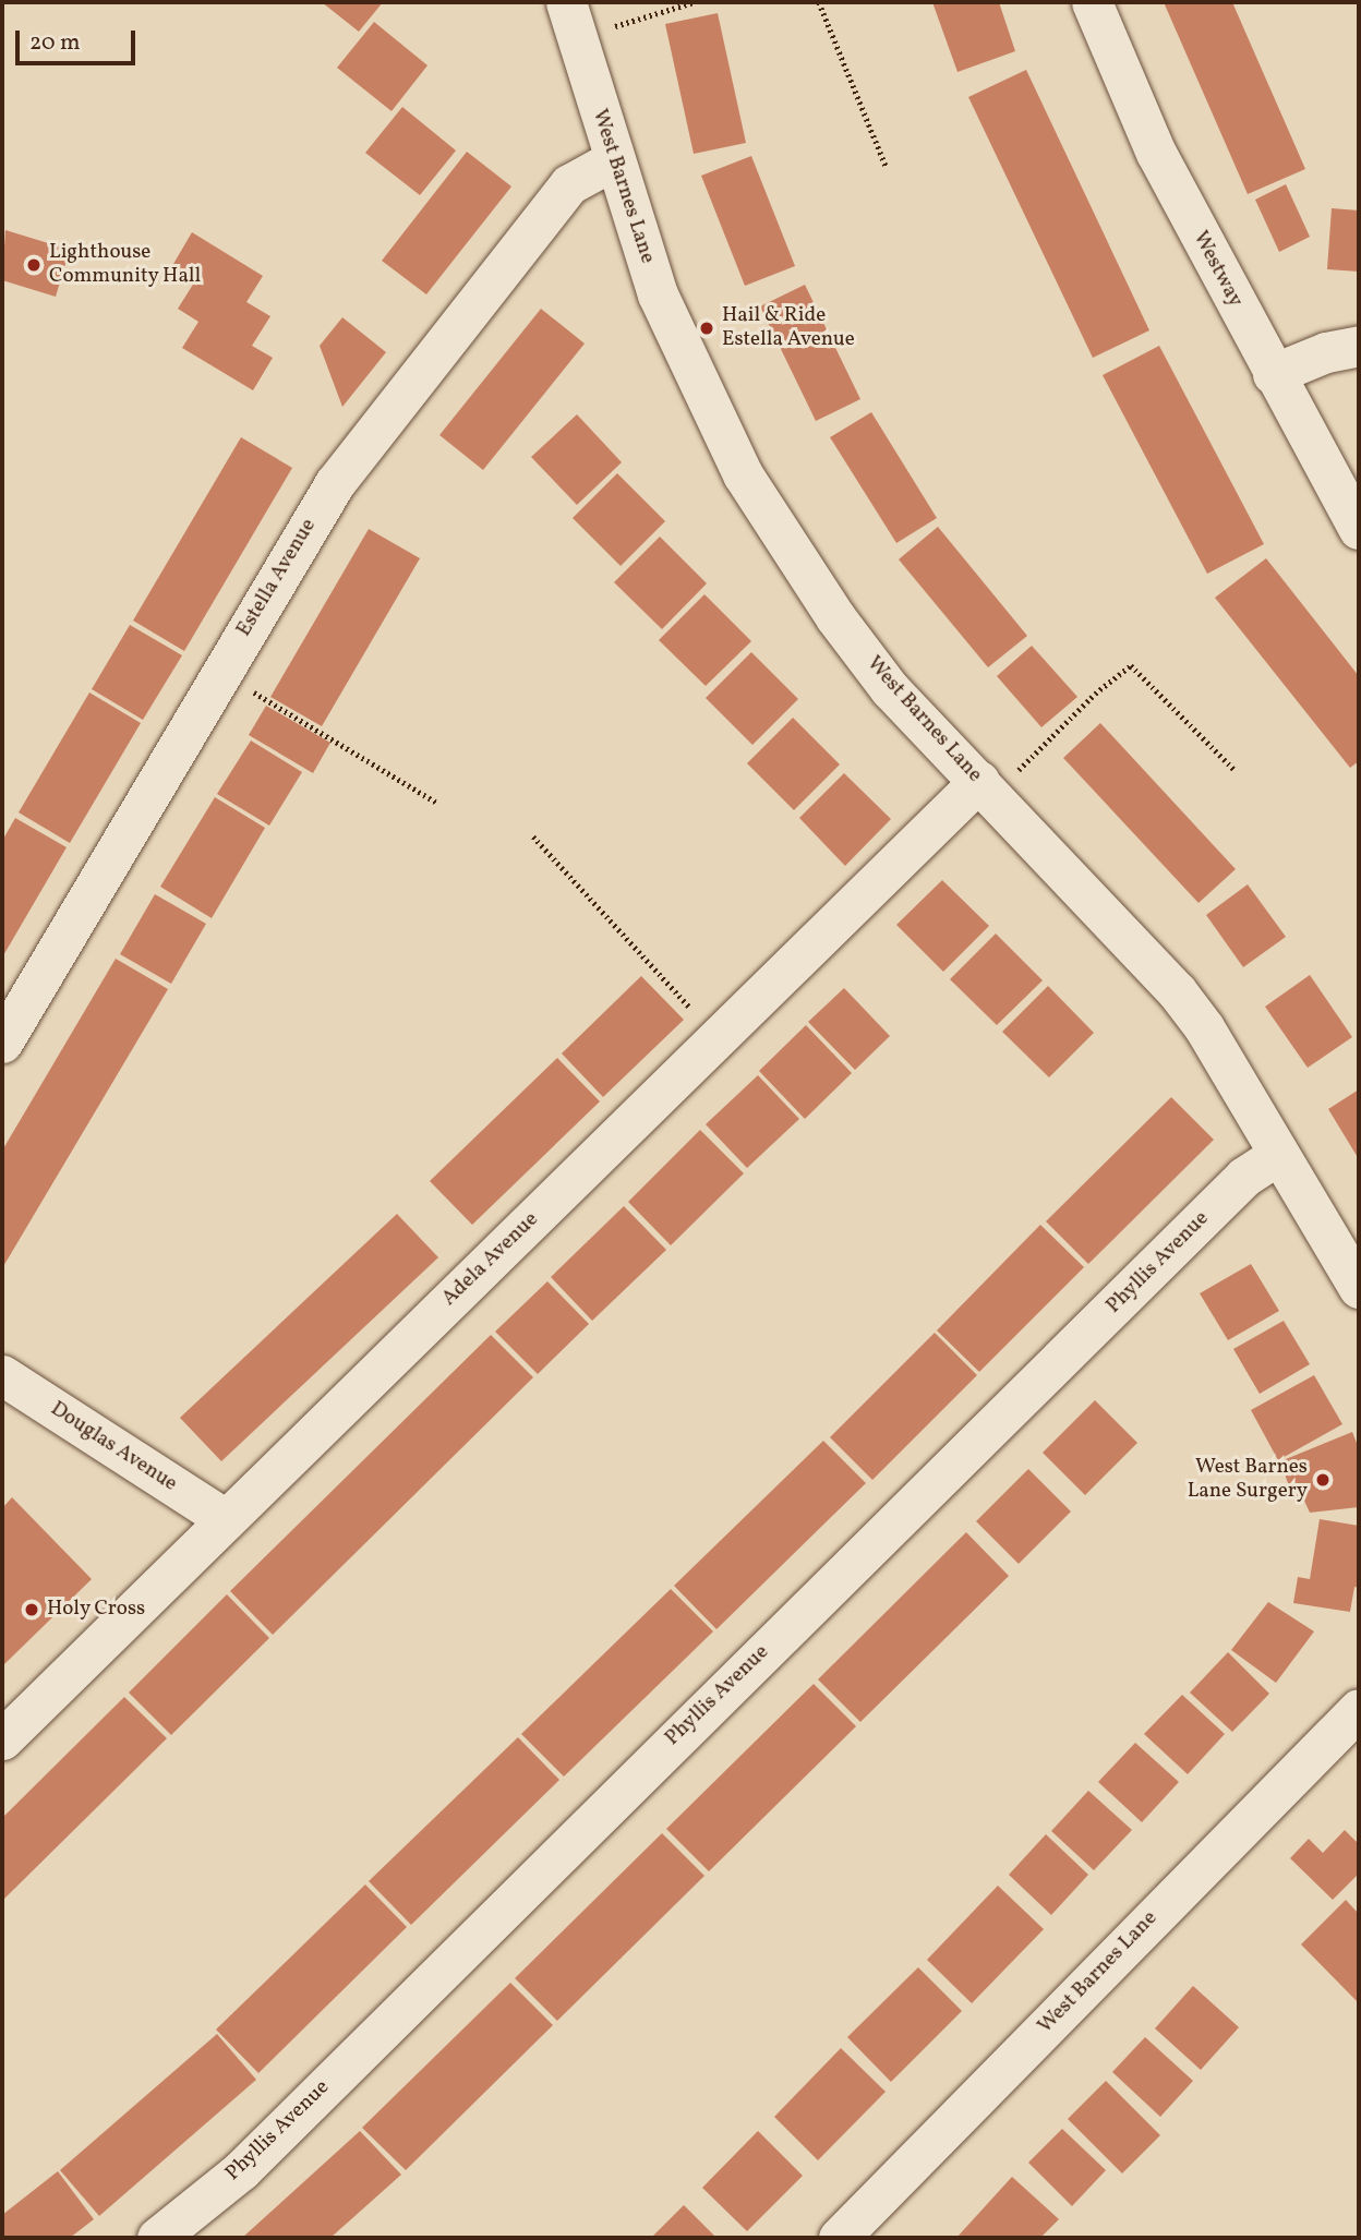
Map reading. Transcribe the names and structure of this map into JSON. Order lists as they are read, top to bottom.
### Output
{
  "streets": {
    "street": [
      "West Barnes Lane",
      "Westway",
      "Estella Avenue",
      "Adela Avenue",
      "Phyllis Avenue",
      "Douglas Avenue"
    ]
  },
  "crossings": [
    ["West Barnes Lane", "Estella Avenue"],
    ["West Barnes Lane", "Adela Avenue"],
    ["West Barnes Lane", "Phyllis Avenue"],
    ["Adela Avenue", "Douglas Avenue"]
  ],
  "places": [
    "Lighthouse Community Hall",
    "Hail & Ride Estella Avenue",
    "West Barnes Lane Surgery",
    "Holy Cross"
  ],
  "scale_bar": "20 m"
}
